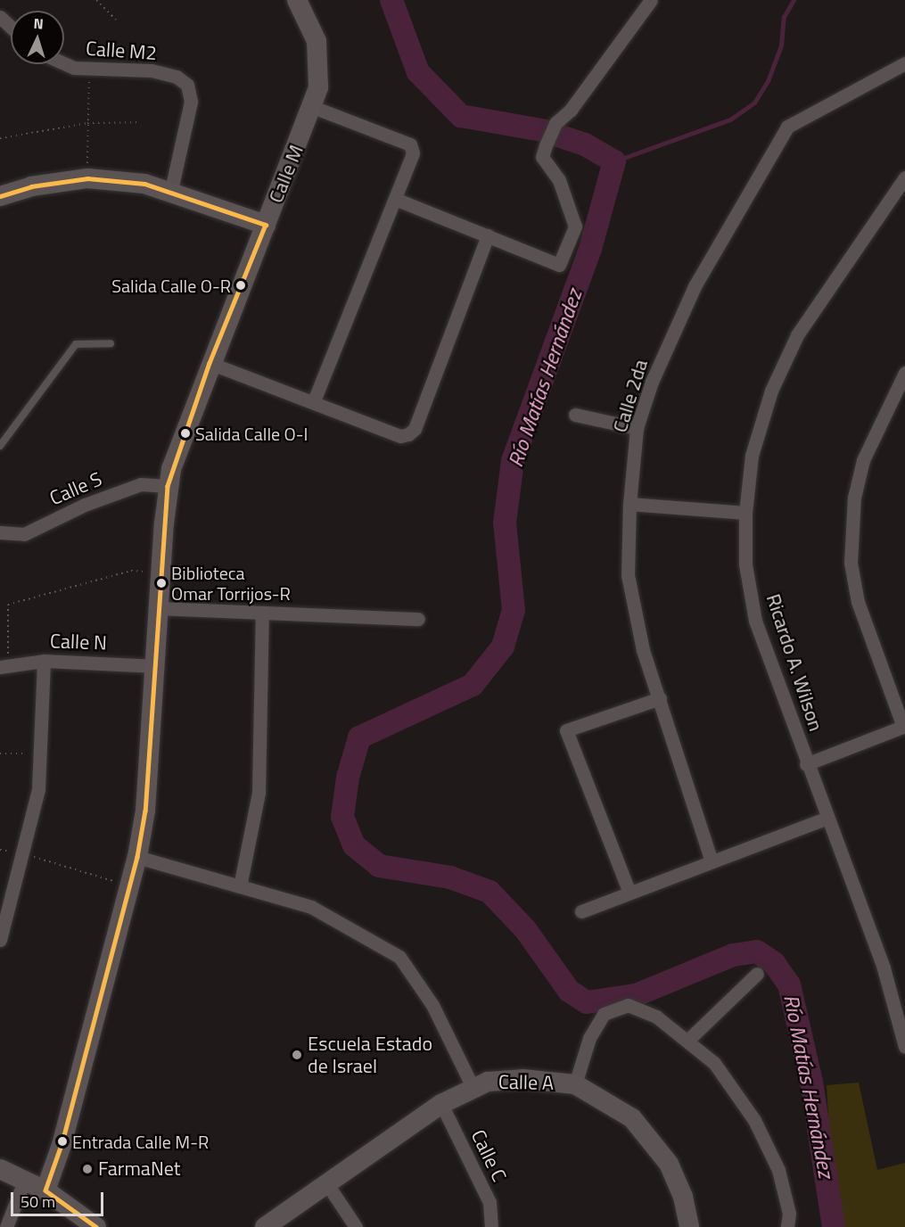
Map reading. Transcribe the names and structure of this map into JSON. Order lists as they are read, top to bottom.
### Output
{
  "streets": {
    "street": [
      "Calle M2",
      "Calle M",
      "Calle 2da",
      "Calle S",
      "Calle N",
      "Ricardo A. Wilson",
      "Calle A",
      "Calle C"
    ]
  },
  "crossings": [
    ["Calle M", "Calle S"],
    ["Calle M", "Calle N"],
    ["Calle A", "Calle C"]
  ],
  "water": ["Río Matías Hernández"],
  "places": [
    "Salida Calle O-R",
    "Salida Calle O-I",
    "Biblioteca Omar Torrijos-R",
    "Escuela Estado de Israel",
    "Entrada Calle M-R",
    "FarmaNet"
  ],
  "scale_bar": "50 m",
  "north": "top"
}
